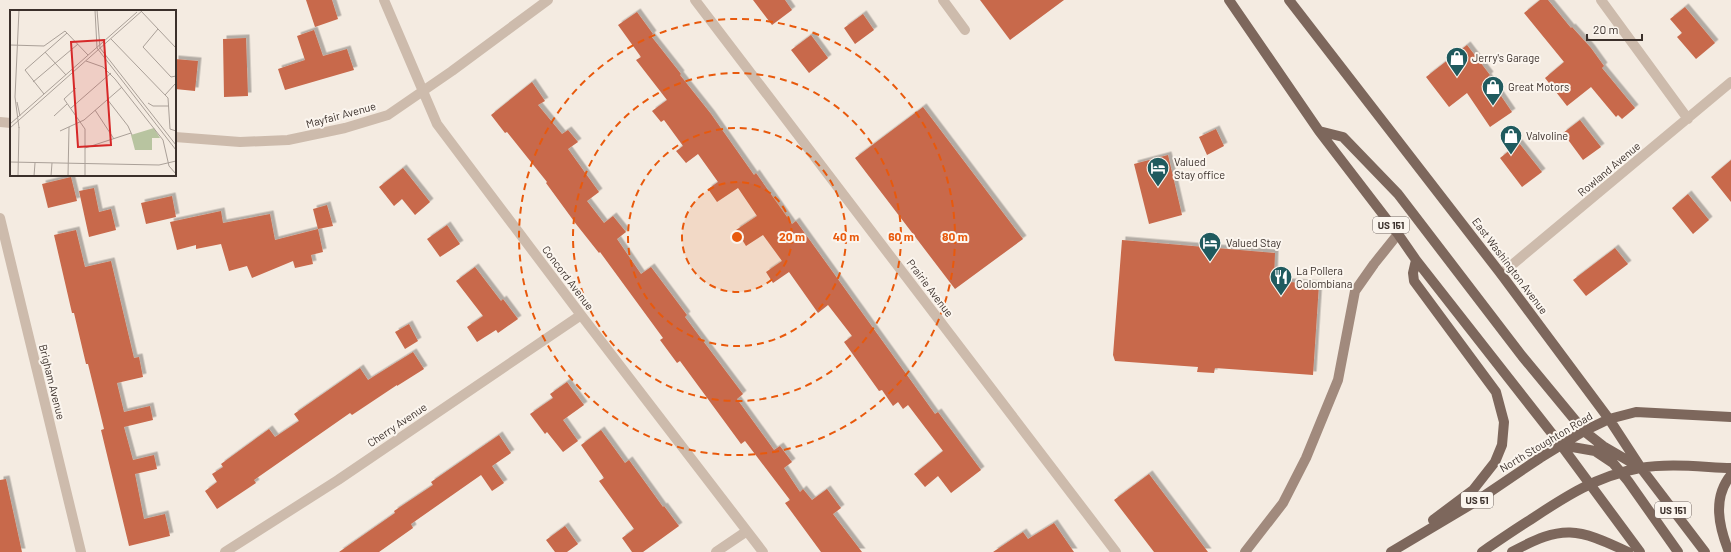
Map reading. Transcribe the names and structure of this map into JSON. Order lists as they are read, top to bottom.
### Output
{
  "streets": {
    "main road": [
      "US 151",
      "East Washington Avenue",
      "North Stoughton Road",
      "US 51"
    ],
    "street": [
      "Mayfair Avenue",
      "Rowland Avenue",
      "Concord Avenue",
      "Prairie Avenue",
      "Brigham Avenue",
      "Cherry Avenue"
    ]
  },
  "crossings": [
    ["Mayfair Avenue", "Concord Avenue"],
    ["Rowland Avenue", "East Washington Avenue"],
    ["US 151", "North Stoughton Road"],
    ["East Washington Avenue", "North Stoughton Road"],
    ["Concord Avenue", "Cherry Avenue"]
  ],
  "places": {
    "shop": ["Jerry's Garage", "Great Motors", "Valvoline"],
    "hotel": ["Valued Stay office", "Valued Stay"],
    "restaurant": ["La Pollera Colombiana"]
  },
  "scale_bar": "20 m",
  "rings": [
    "20 m",
    "40 m",
    "60 m",
    "80 m"
  ]
}
